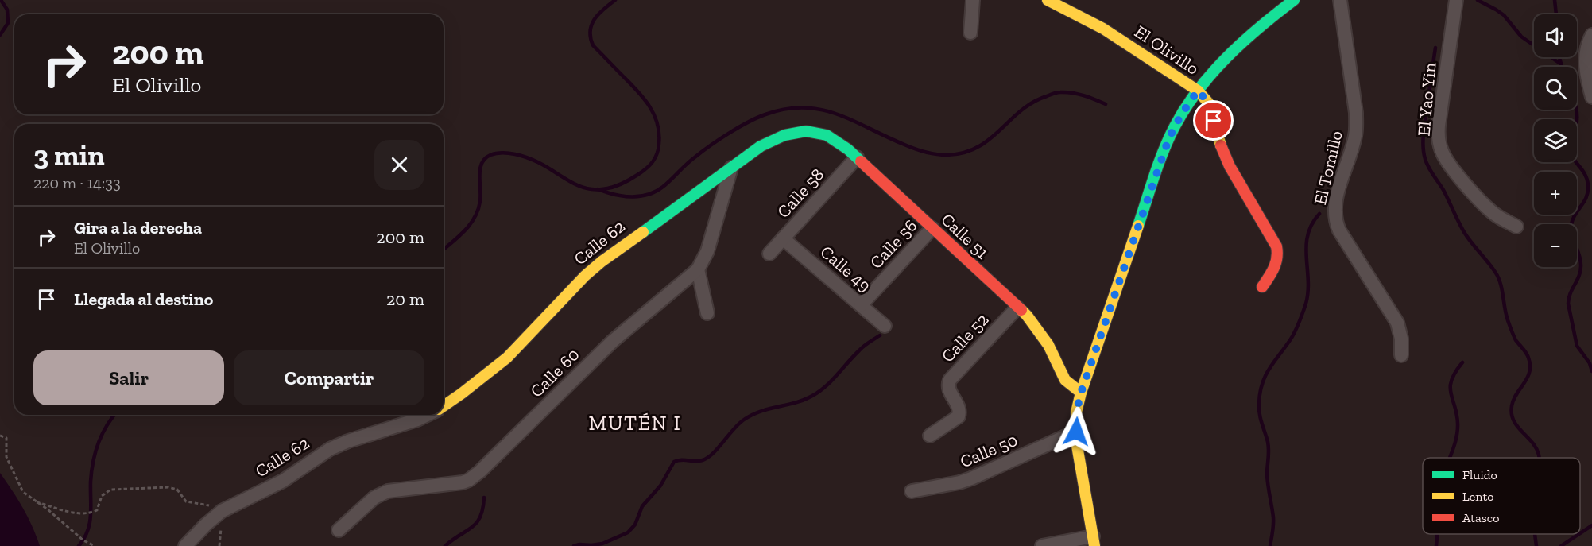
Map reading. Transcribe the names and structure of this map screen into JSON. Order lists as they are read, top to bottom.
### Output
{
  "streets": {
    "street": [
      "El Olivillo",
      "El Yao Yin",
      "El Tomillo",
      "Calle 58",
      "Calle 51",
      "Calle 62",
      "Calle 56",
      "Calle 49",
      "Calle 52",
      "Calle 60",
      "Calle 50"
    ]
  },
  "crossings": [
    ["Calle 58", "Calle 51"],
    ["Calle 58", "Calle 49"],
    ["Calle 51", "Calle 62"],
    ["Calle 51", "Calle 56"],
    ["Calle 51", "Calle 52"],
    ["Calle 62", "Calle 60"],
    ["Calle 56", "Calle 49"]
  ],
  "districts": ["MUTÉN I"],
  "legend": ["Fluido", "Lento", "Atasco"],
  "page": {
    "map_buttons": ["+", "−"],
    "turn": ["200 m", "El Olivillo"],
    "heading": ["3 min", "220 m · 14:33"],
    "list": [
      {
        "name": "Gira a la derecha",
        "note": "El Olivillo",
        "value": "200 m"
      },
      {
        "name": "Llegada al destino",
        "value": "20 m"
      }
    ],
    "buttons": ["Salir", "Compartir"]
  }
}
